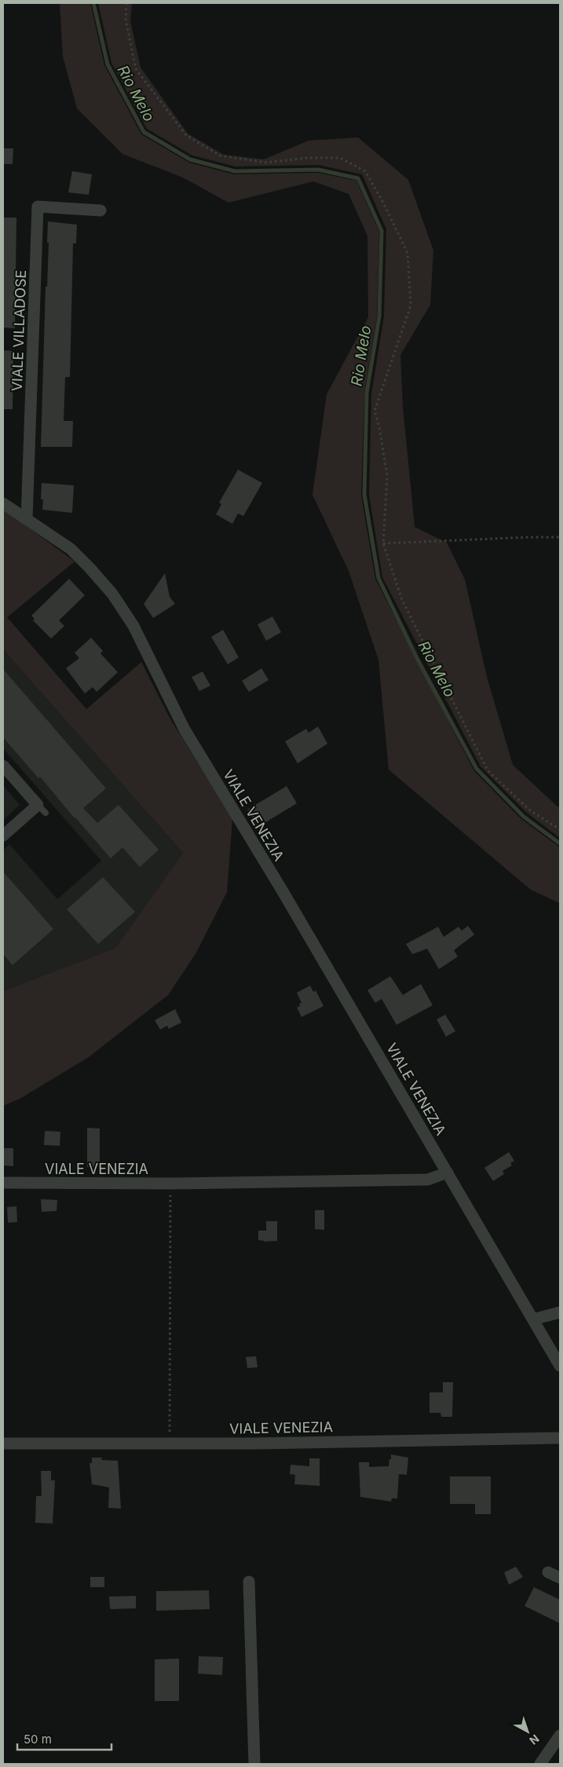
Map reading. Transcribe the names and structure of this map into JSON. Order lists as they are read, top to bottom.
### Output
{
  "streets": {
    "street": ["VIALE VILLADOSE", "VIALE VENEZIA"]
  },
  "crossings": [
    ["VIALE VILLADOSE", "VIALE VENEZIA"]
  ],
  "water": ["Rio Melo"],
  "scale_bar": "50 m",
  "north": "bottom right"
}
